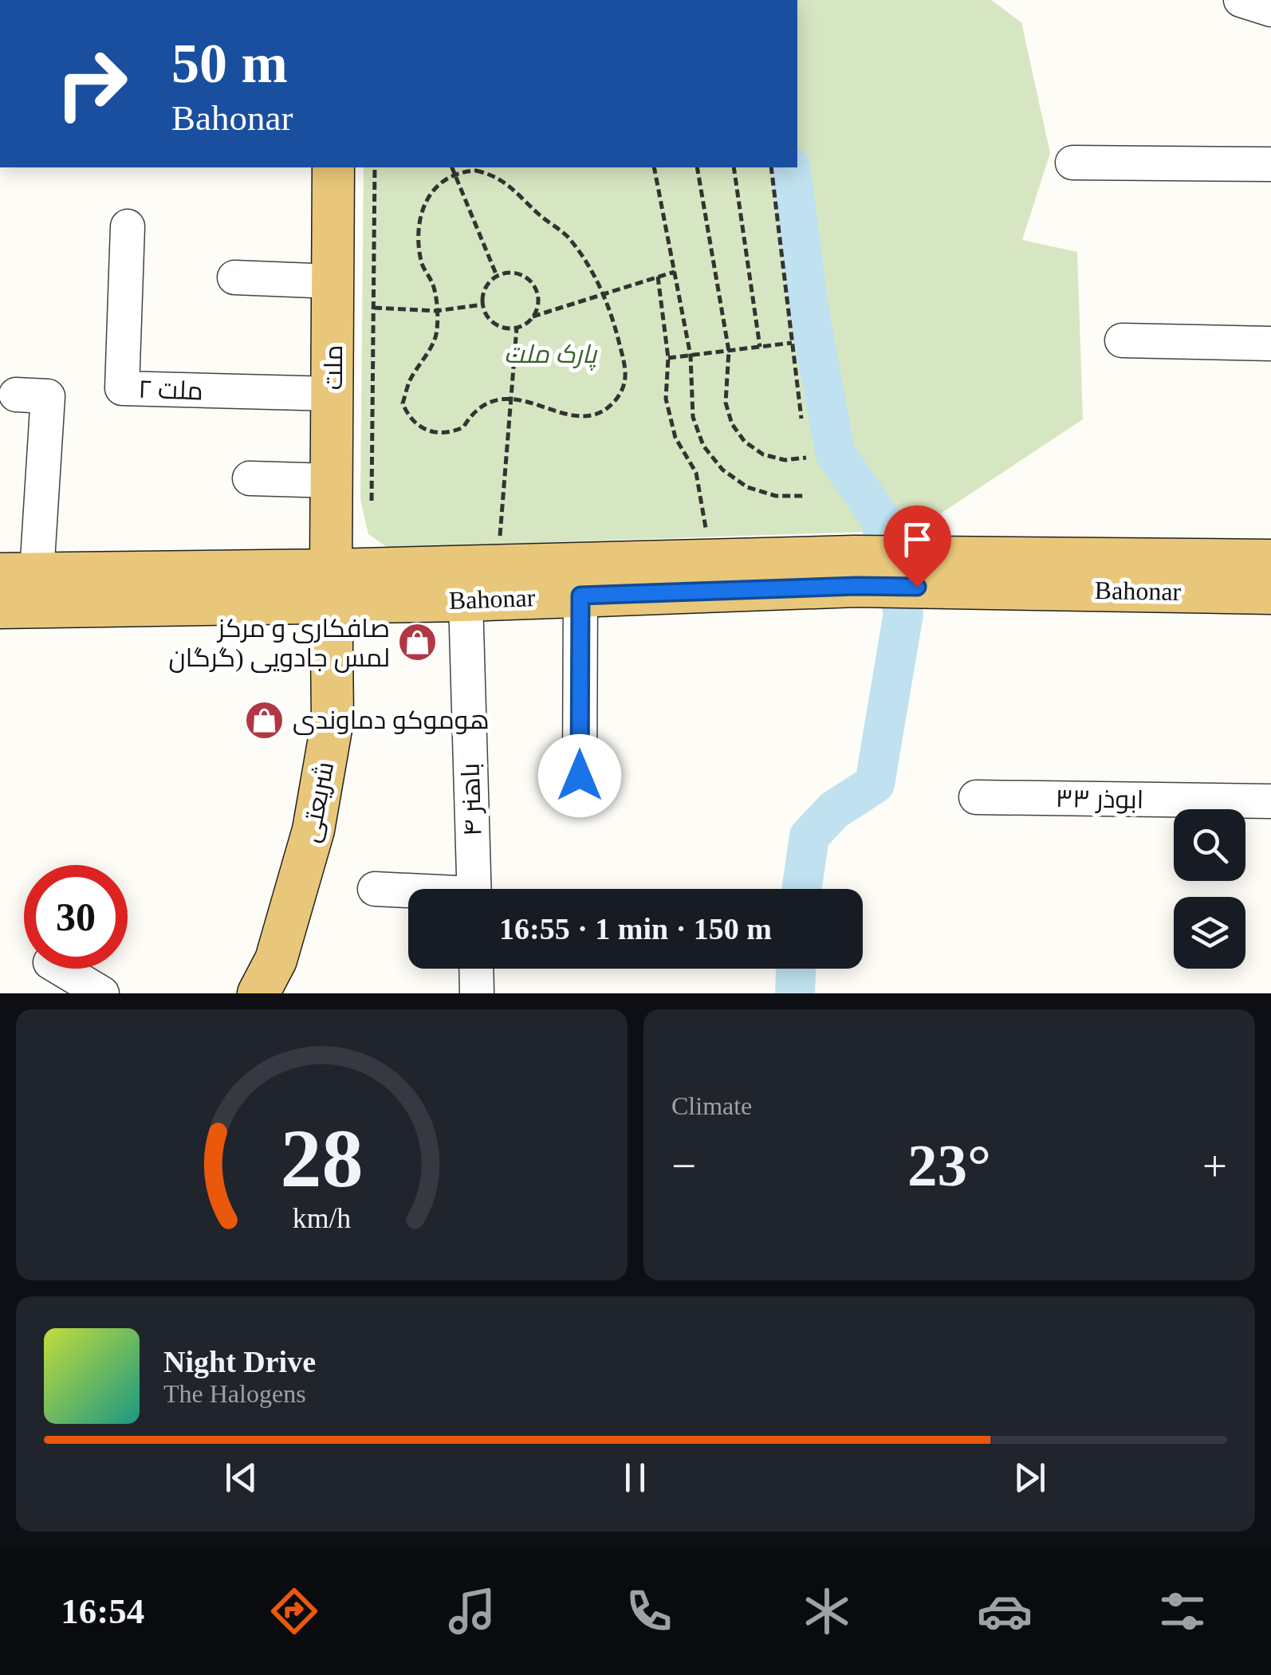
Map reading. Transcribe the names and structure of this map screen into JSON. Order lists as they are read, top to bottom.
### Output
{
  "streets": {
    "main road": ["ملت", "Bahonar", "شریعتی"],
    "street": ["۲ ملت", "ابوذر ۳۳", "۴ باهنر"]
  },
  "crossings": [
    ["ملت", "۲ ملت"],
    ["ملت", "Bahonar"],
    ["ملت", "شریعتی"],
    ["Bahonar", "۴ باهنر"],
    ["Bahonar", "شریعتی"]
  ],
  "parks": ["پارک ملت"],
  "places": {
    "shop": ["صافکاری و مرکز لمس جادویی (گرگان", "هوموکو دماوندی"]
  },
  "page": {
    "turn": ["50 m", "Bahonar"],
    "limit": "30",
    "trip": "16:55 · 1 min · 150 m",
    "tile": "Climate",
    "heat": ["−", "23°", "+"],
    "song": ["Night Drive", "The Halogens"],
    "tabs": "16:54",
    "gauge": ["28", "km/h"]
  }
}
